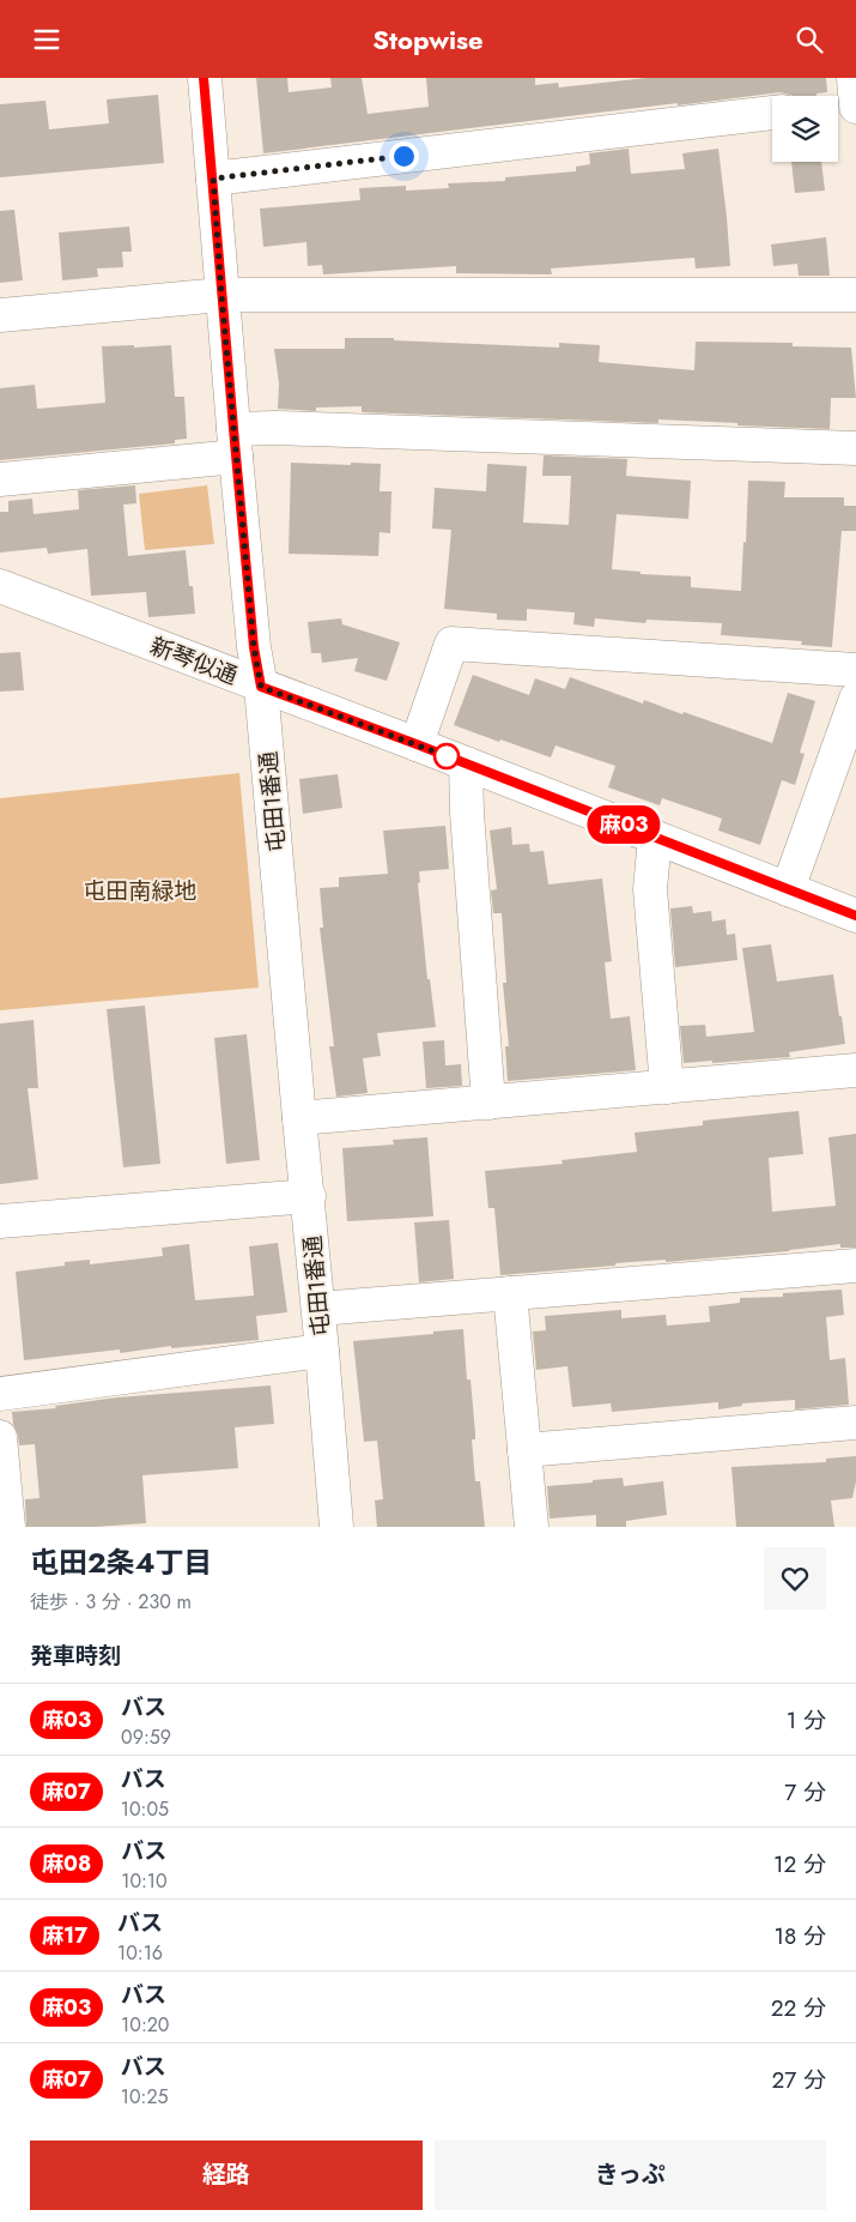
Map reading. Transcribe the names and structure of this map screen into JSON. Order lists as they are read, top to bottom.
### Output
{
  "streets": {
    "street": ["新琴似通", "屯田1番通"]
  },
  "crossings": [
    ["新琴似通", "屯田1番通"]
  ],
  "parks": ["屯田南緑地"],
  "lines": ["bus line 麻03"],
  "page": {
    "header": "Stopwise",
    "on_map": "麻03",
    "heading": [
      ["屯田2条4丁目", "徒歩 · 3 分 · 230 m"],
      "発車時刻"
    ],
    "list": [
      {
        "mark": "麻03",
        "name": "バス",
        "note": "09:59",
        "value": "1 分"
      },
      {
        "mark": "麻07",
        "name": "バス",
        "note": "10:05",
        "value": "7 分"
      },
      {
        "mark": "麻08",
        "name": "バス",
        "note": "10:10",
        "value": "12 分"
      },
      {
        "mark": "麻17",
        "name": "バス",
        "note": "10:16",
        "value": "18 分"
      },
      {
        "mark": "麻03",
        "name": "バス",
        "note": "10:20",
        "value": "22 分"
      },
      {
        "mark": "麻07",
        "name": "バス",
        "note": "10:25",
        "value": "27 分"
      }
    ],
    "buttons": ["経路", "きっぷ"]
  }
}
